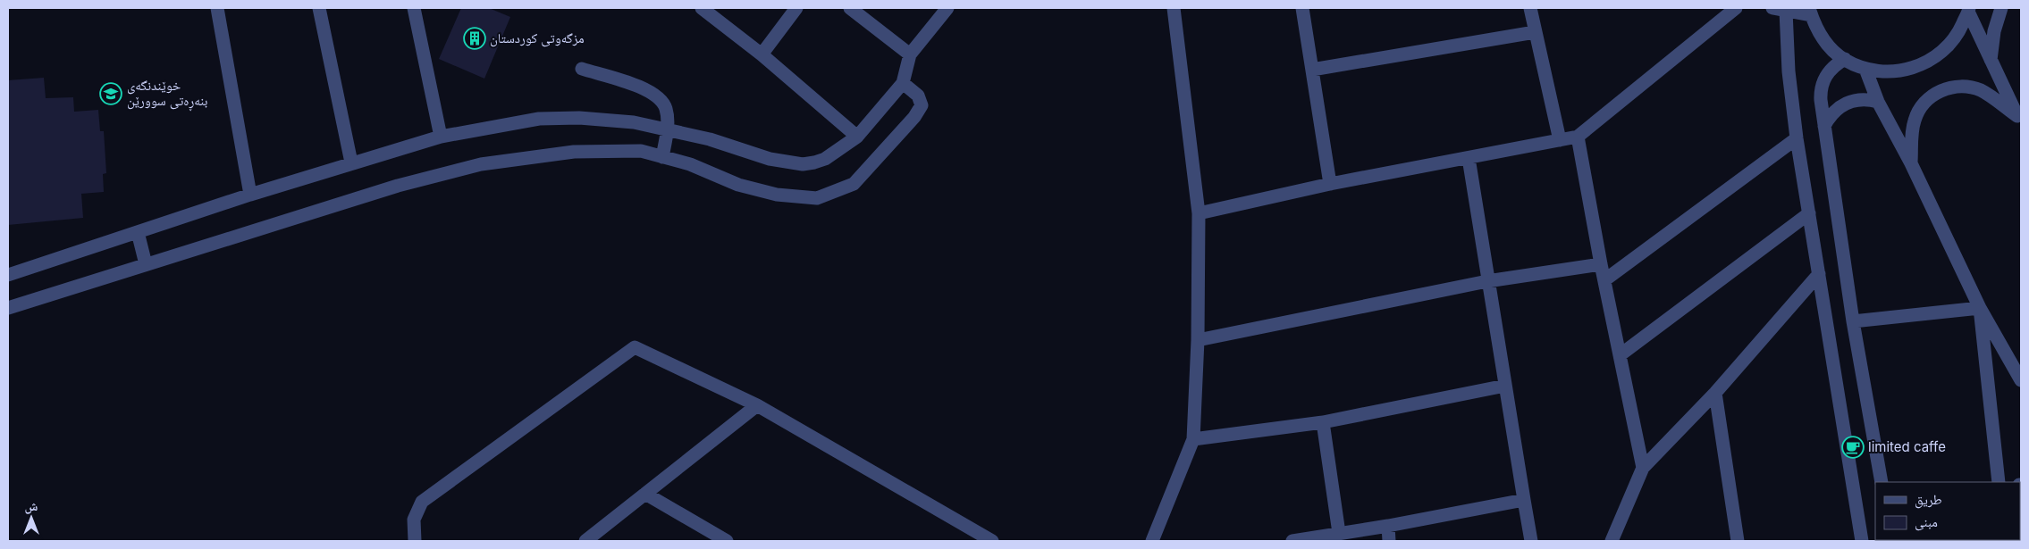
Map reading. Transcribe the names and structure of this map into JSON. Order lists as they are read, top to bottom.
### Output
{
  "places": {
    "building": ["مزگەوتی کوردستان"],
    "school or university": ["خوێندنگەی بنەڕەتی سوورێن"],
    "cafe": ["limited caffe"]
  },
  "legend": ["طريق", "مبنى"],
  "north": "top"
}
